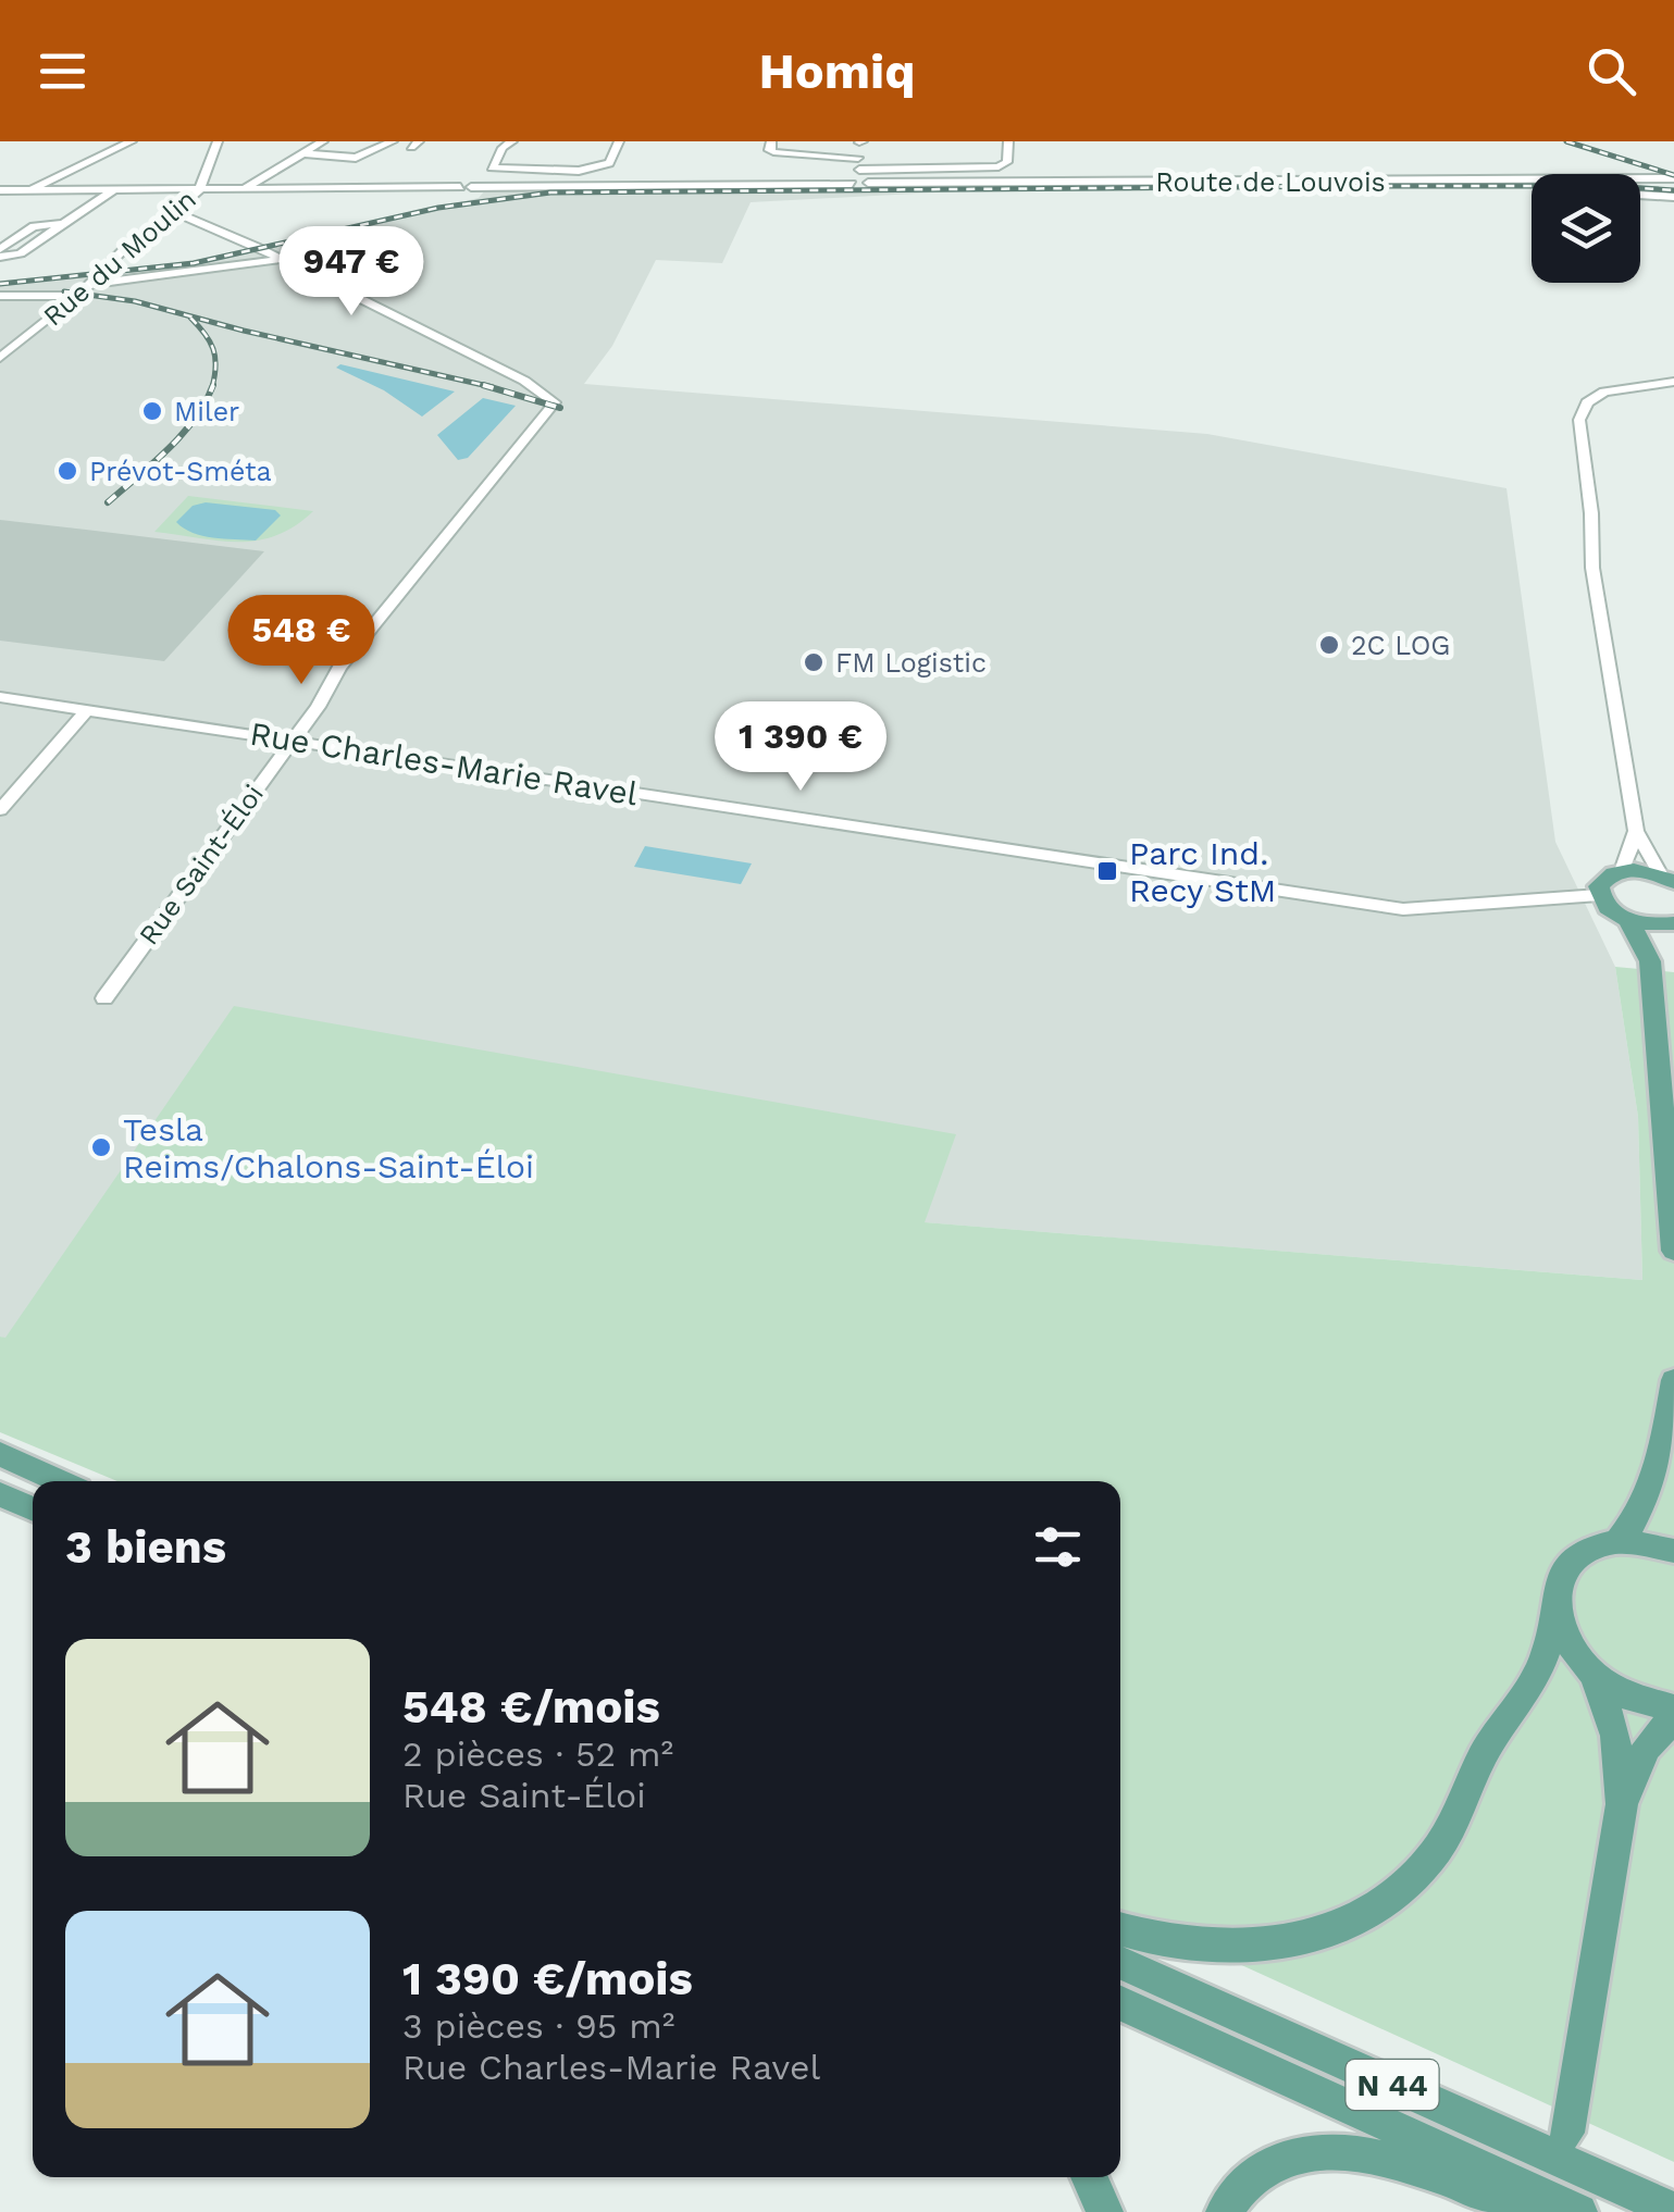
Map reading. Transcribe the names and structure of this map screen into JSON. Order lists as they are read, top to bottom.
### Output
{
  "streets": {
    "main road": ["N 44"],
    "street": [
      "Route de Louvois",
      "Rue du Moulin",
      "Rue Charles-Marie Ravel",
      "Rue Saint-Éloi"
    ]
  },
  "crossings": [
    ["Route de Louvois", "Rue du Moulin"],
    ["Rue Charles-Marie Ravel", "Rue Saint-Éloi"]
  ],
  "places": {
    "other": [
      "Miler",
      "Prévot-Sméta",
      "2C LOG",
      "FM Logistic",
      "Tesla Reims/Chalons-Saint-Éloi"
    ],
    "transit": ["Parc Ind. Recy StM"]
  },
  "page": {
    "header": "Homiq",
    "price": ["947 €", "548 €", "1 390 €"],
    "heading": "3 biens",
    "list": [
      {
        "name": "548 €/mois",
        "note": "2 pièces · 52 m² · Rue Saint-Éloi"
      },
      {
        "name": "1 390 €/mois",
        "note": "3 pièces · 95 m² · Rue Charles-Marie Ravel"
      }
    ]
  }
}
